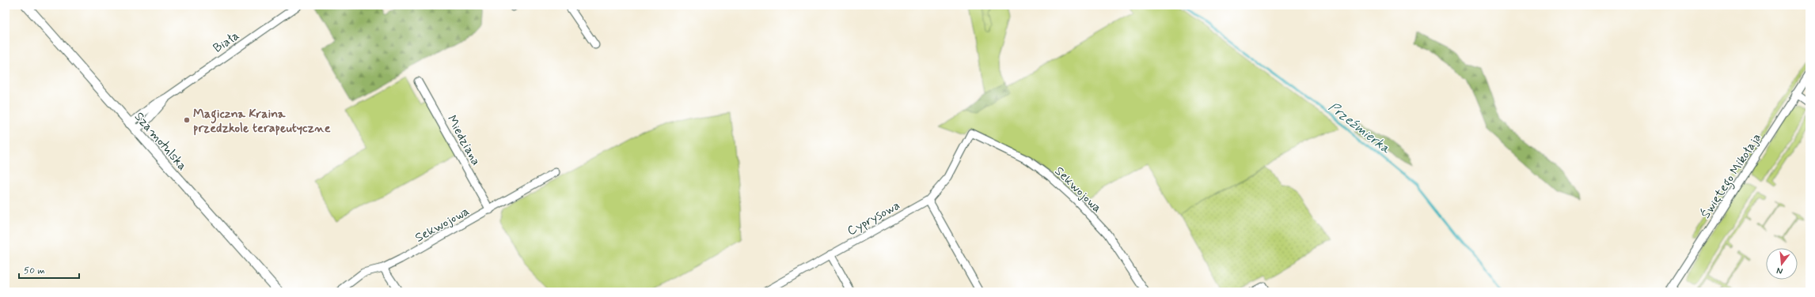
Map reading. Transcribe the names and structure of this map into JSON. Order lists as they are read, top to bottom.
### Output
{
  "streets": {
    "street": [
      "Biała",
      "Miedziana",
      "Szamotulska",
      "Świętego Mikołaja",
      "Sekwojowa",
      "Cyprysowa"
    ]
  },
  "crossings": [
    ["Biała", "Szamotulska"],
    ["Miedziana", "Sekwojowa"],
    ["Sekwojowa", "Cyprysowa"]
  ],
  "water": ["Przeźmierka"],
  "places": ["Magiczna Kraina przedzkole terapeutyczne"],
  "scale_bar": "50 m",
  "north": "bottom"
}
